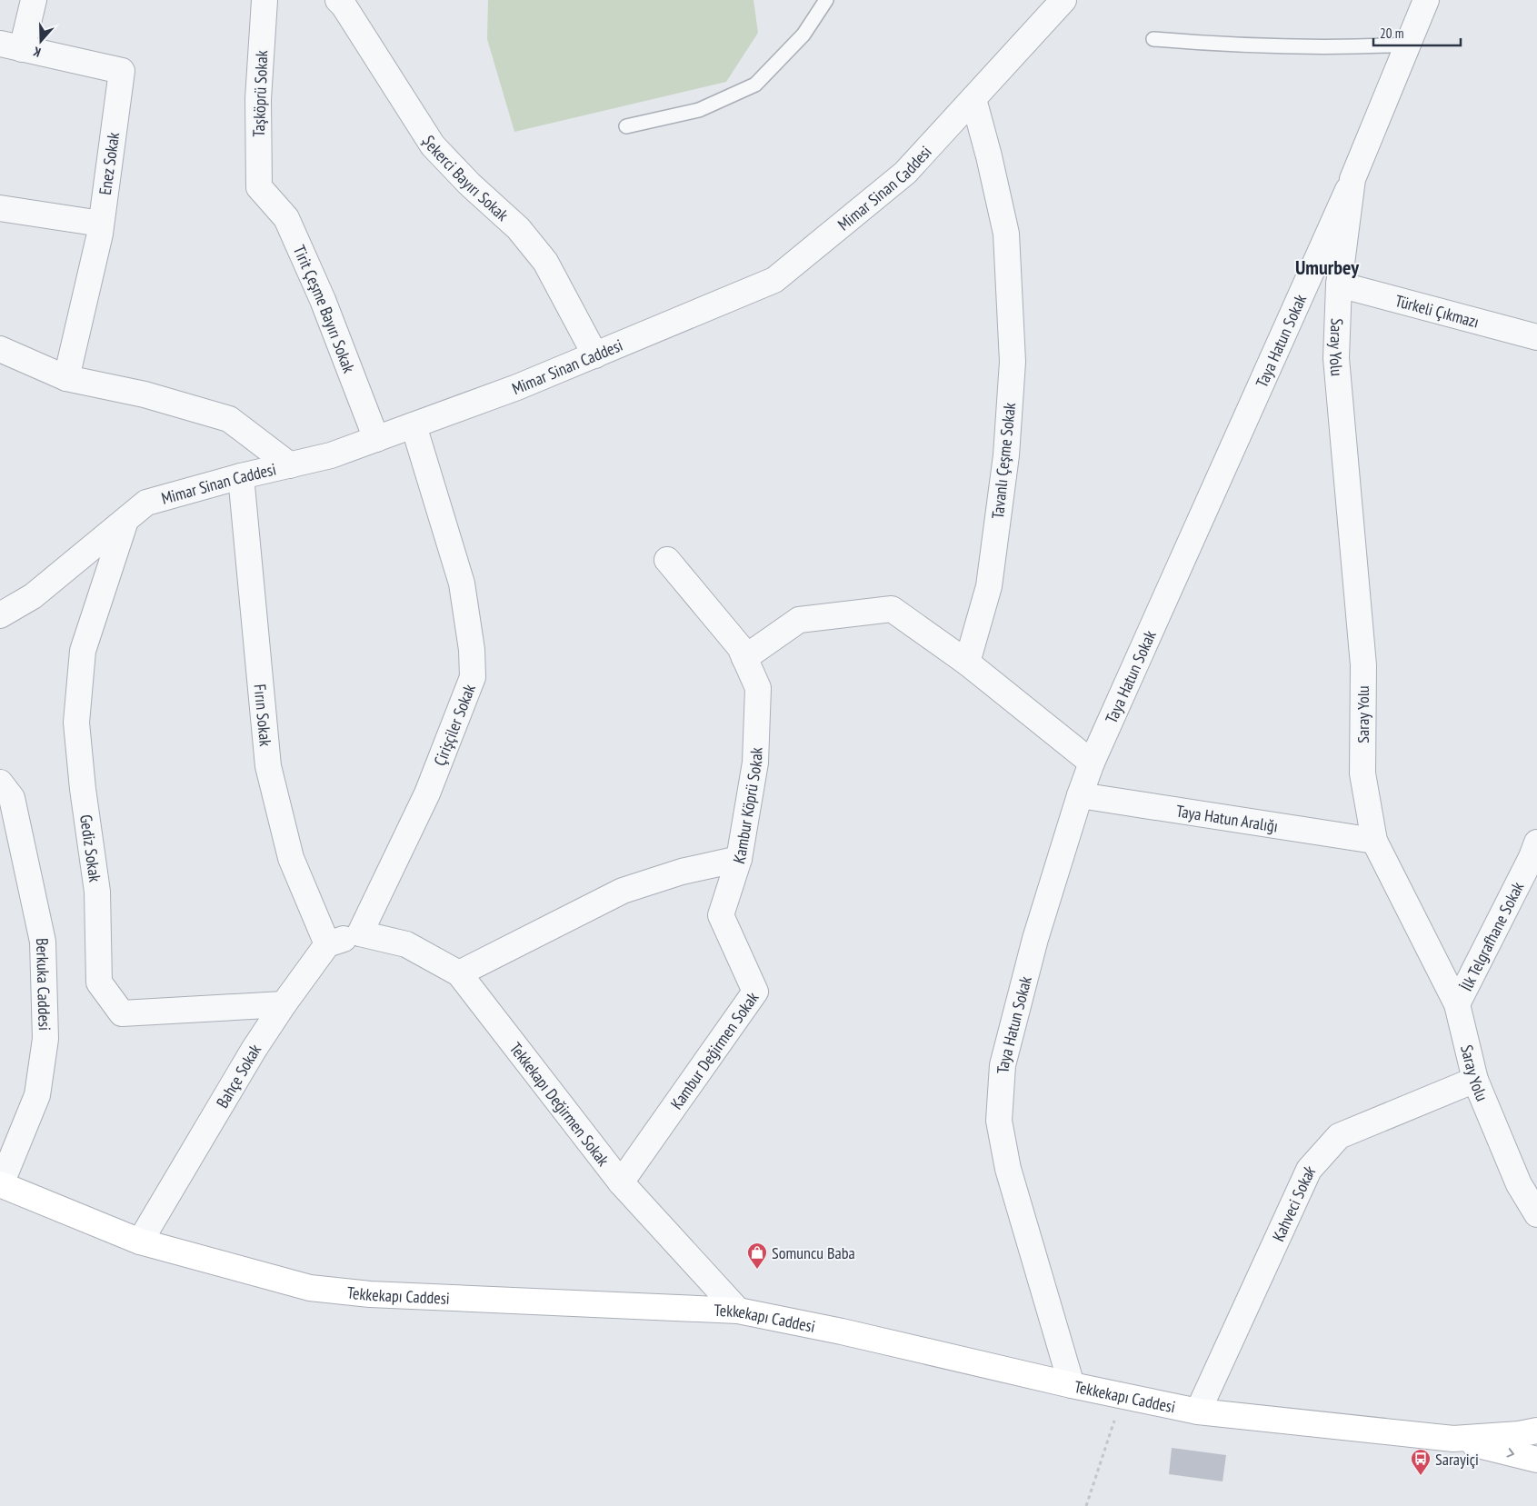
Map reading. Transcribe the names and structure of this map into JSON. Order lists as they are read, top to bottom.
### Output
{
  "streets": {
    "main road": ["Tekkekapı Caddesi"],
    "street": [
      "Taşköprü Sokak",
      "Enez Sokak",
      "Şekerci Bayırı Sokak",
      "Mimar Sinan Caddesi",
      "Tirit Çeşme Bayırı Sokak",
      "Türkeli Çıkmazı",
      "Taya Hatun Sokak",
      "Saray Yolu",
      "Tavanlı Çeşme Sokak",
      "Fırın Sokak",
      "Çirişçiler Sokak",
      "Kambur Köprü Sokak",
      "Taya Hatun Aralığı",
      "Gediz Sokak",
      "İlk Telgrafhane Sokak",
      "Berkuka Caddesi",
      "Kambur Değirmen Sokak",
      "Bahçe Sokak",
      "Tekkekapı Değirmen Sokak",
      "Kahveci Sokak"
    ]
  },
  "crossings": [
    ["Taşköprü Sokak", "Tirit Çeşme Bayırı Sokak"],
    ["Şekerci Bayırı Sokak", "Mimar Sinan Caddesi"],
    ["Mimar Sinan Caddesi", "Tirit Çeşme Bayırı Sokak"],
    ["Mimar Sinan Caddesi", "Tavanlı Çeşme Sokak"],
    ["Mimar Sinan Caddesi", "Fırın Sokak"],
    ["Mimar Sinan Caddesi", "Çirişçiler Sokak"],
    ["Mimar Sinan Caddesi", "Gediz Sokak"],
    ["Türkeli Çıkmazı", "Saray Yolu"],
    ["Taya Hatun Sokak", "Saray Yolu"],
    ["Taya Hatun Sokak", "Taya Hatun Aralığı"],
    ["Taya Hatun Sokak", "Tekkekapı Caddesi"],
    ["Saray Yolu", "Taya Hatun Aralığı"],
    ["Saray Yolu", "İlk Telgrafhane Sokak"],
    ["Saray Yolu", "Kahveci Sokak"],
    ["Fırın Sokak", "Bahçe Sokak"],
    ["Çirişçiler Sokak", "Tekkekapı Değirmen Sokak"],
    ["Kambur Köprü Sokak", "Kambur Değirmen Sokak"],
    ["Kambur Köprü Sokak", "Tekkekapı Değirmen Sokak"],
    ["Gediz Sokak", "Bahçe Sokak"],
    ["Berkuka Caddesi", "Tekkekapı Caddesi"],
    ["Kambur Değirmen Sokak", "Tekkekapı Değirmen Sokak"],
    ["Bahçe Sokak", "Tekkekapı Caddesi"],
    ["Tekkekapı Değirmen Sokak", "Tekkekapı Caddesi"],
    ["Kahveci Sokak", "Tekkekapı Caddesi"]
  ],
  "districts": ["Umurbey"],
  "places": {
    "shop": ["Somuncu Baba"],
    "bus stop": ["Sarayiçi"]
  },
  "scale_bar": "20 m",
  "north": "bottom"
}
